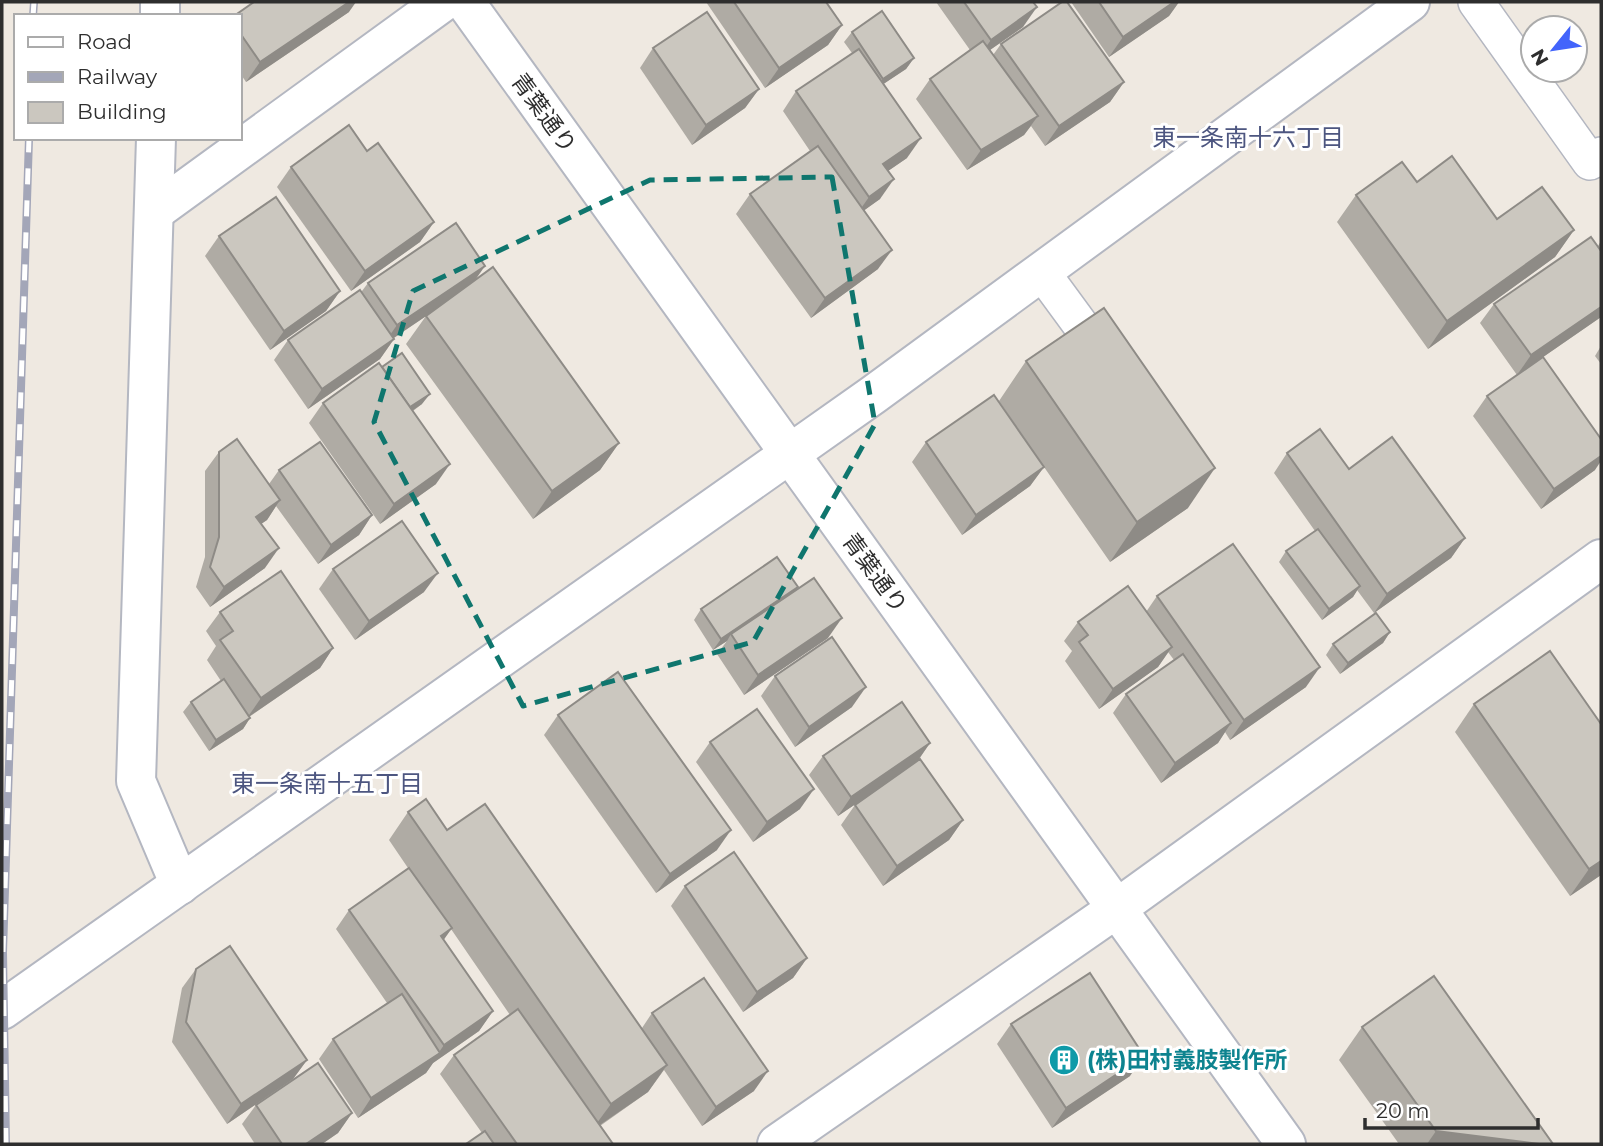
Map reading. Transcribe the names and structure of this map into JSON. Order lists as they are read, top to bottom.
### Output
{
  "streets": {
    "street": ["青葉通り"]
  },
  "districts": ["東一条南十六丁目", "東一条南十五丁目"],
  "places": {
    "building": ["(株)田村義肢製作所"]
  },
  "legend": ["Road", "Railway", "Building"],
  "scale_bar": "20 m",
  "north": "bottom left"
}
